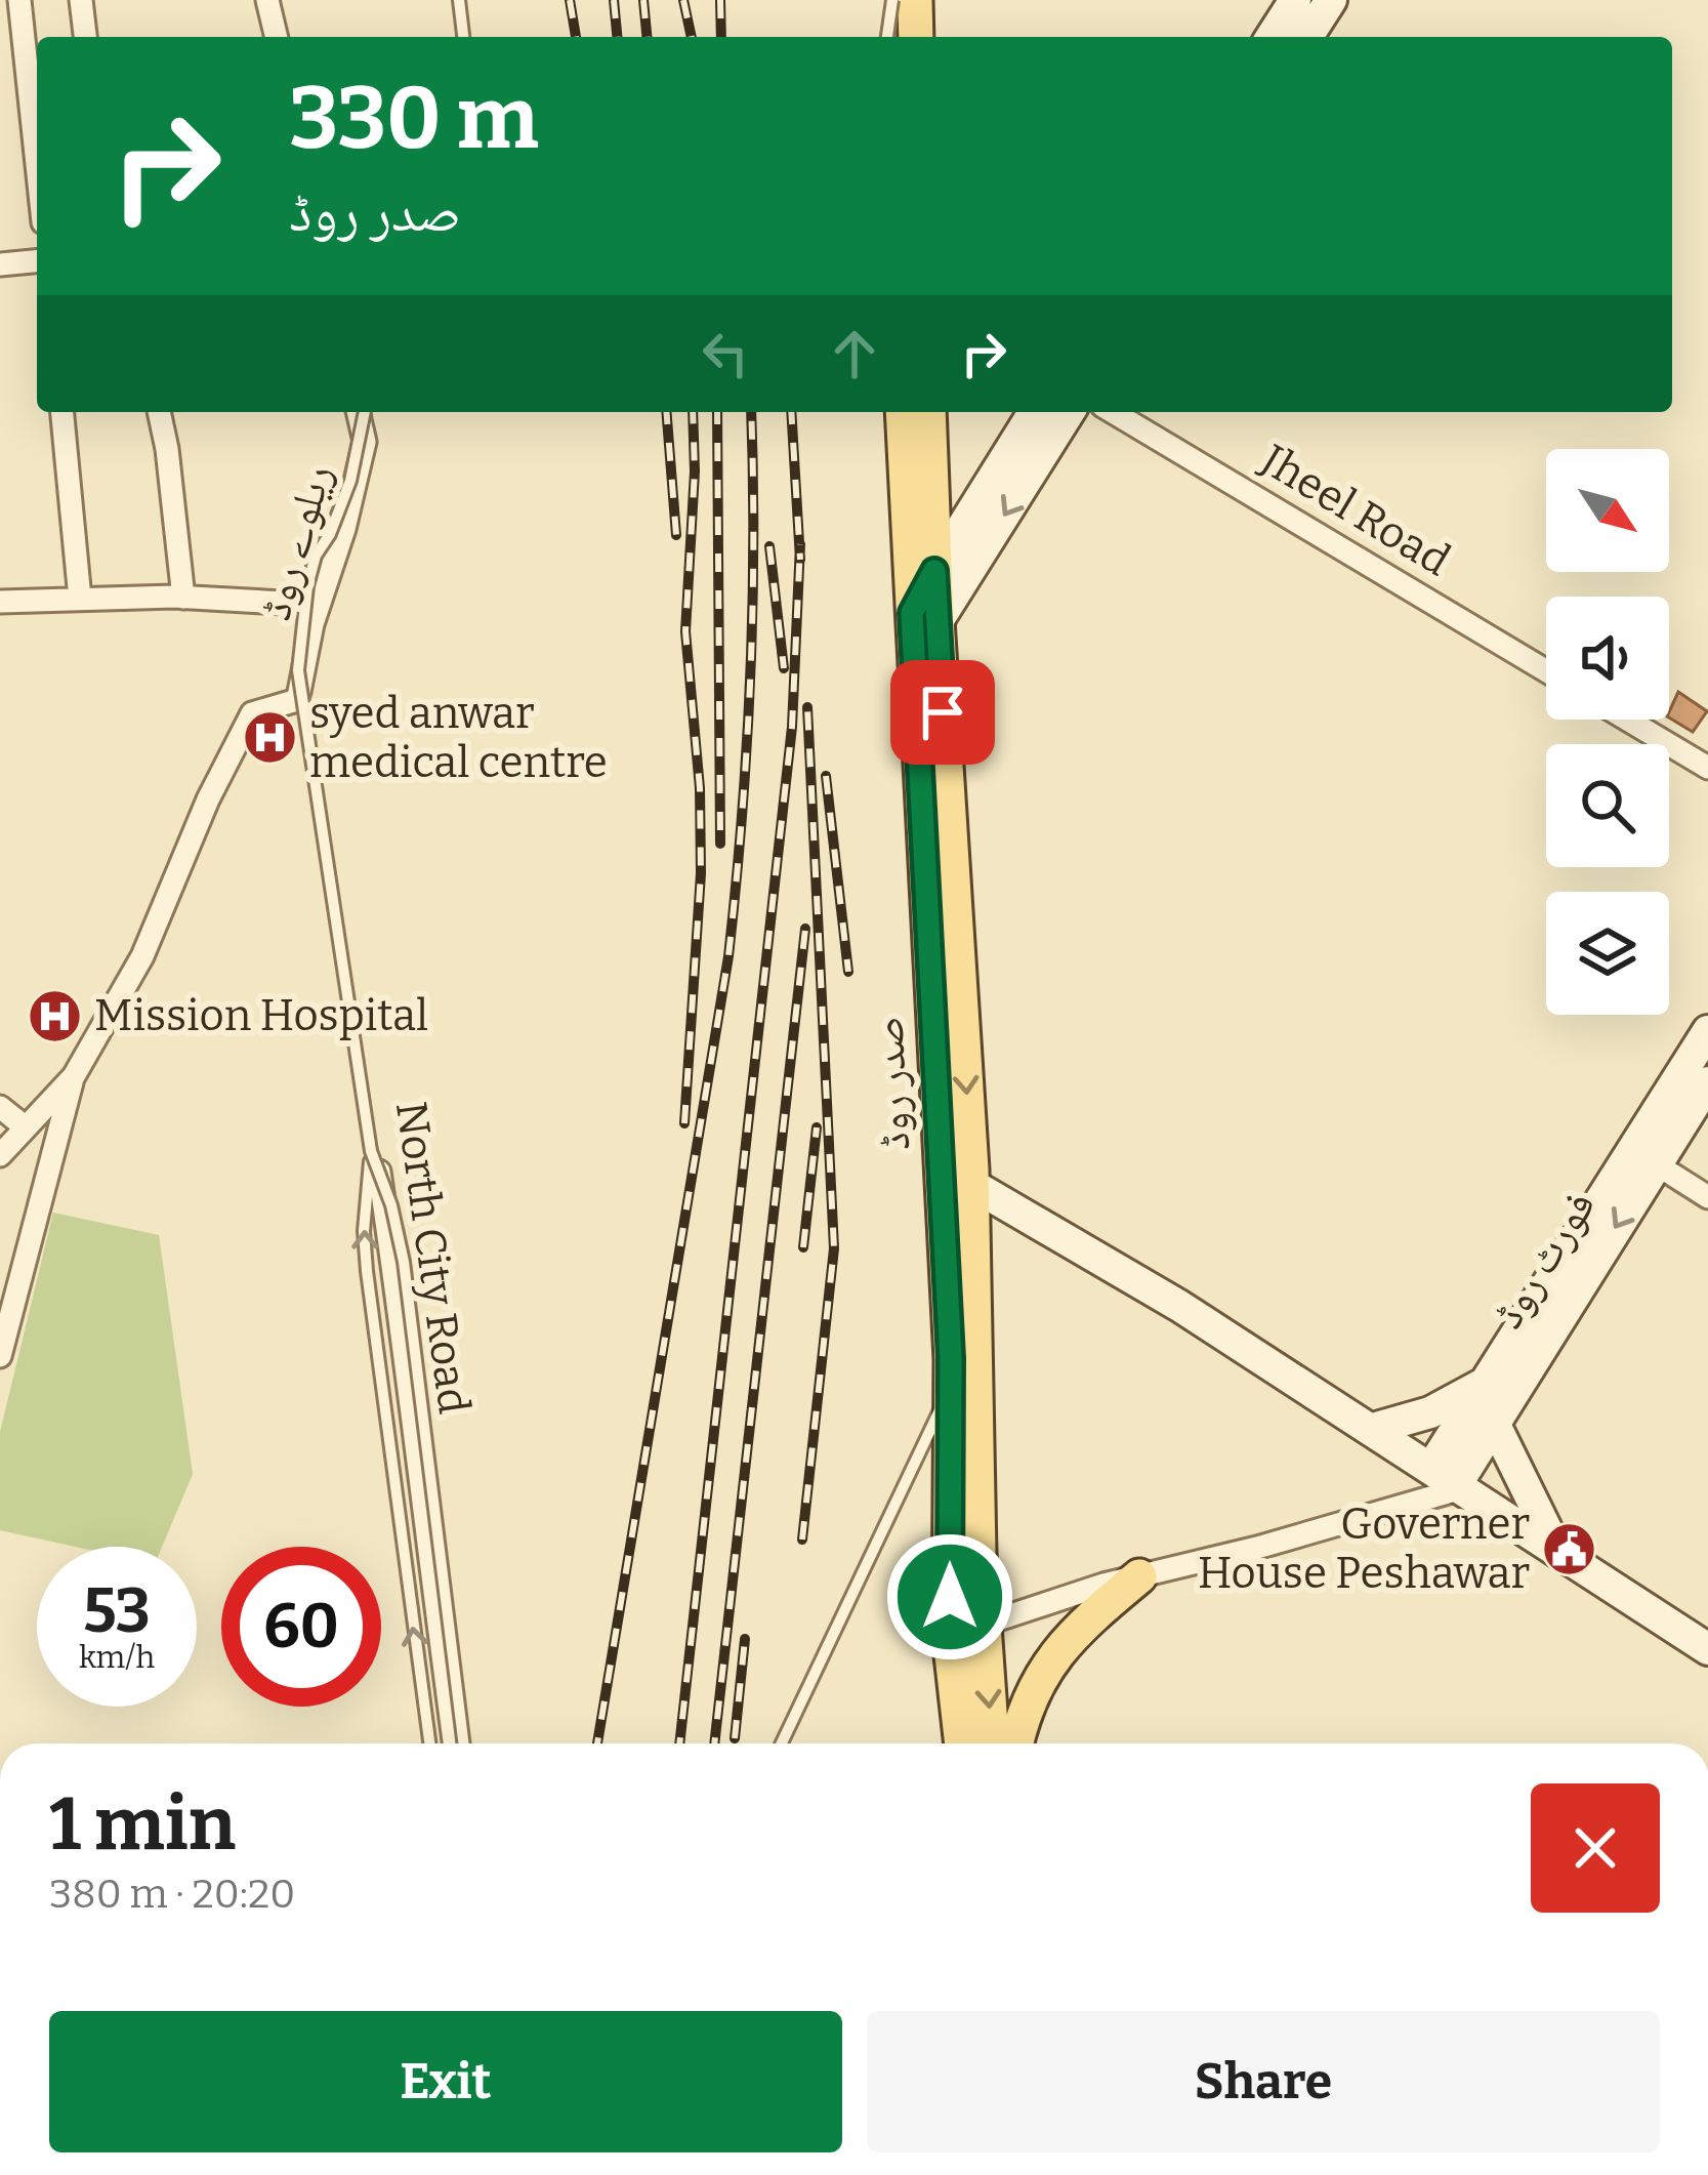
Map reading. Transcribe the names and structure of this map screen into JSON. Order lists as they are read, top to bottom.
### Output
{
  "streets": {
    "main road": ["صدر روڈ"],
    "street": [
      "Jheel Road",
      "ریلوے روڈ",
      "North City Road",
      "فورٹ روڈ"
    ]
  },
  "crossings": [
    ["ریلوے روڈ", "North City Road"]
  ],
  "places": {
    "hospital": ["syed anwar medical centre", "Mission Hospital"],
    "public building": ["Governer House Peshawar"]
  },
  "north": "bottom right",
  "page": {
    "turn": ["330 m", "صدر روڈ"],
    "speed": "53 km/h",
    "limit": "60",
    "heading": ["1 min", "380 m · 20:20"],
    "buttons": ["Exit", "Share"]
  }
}
